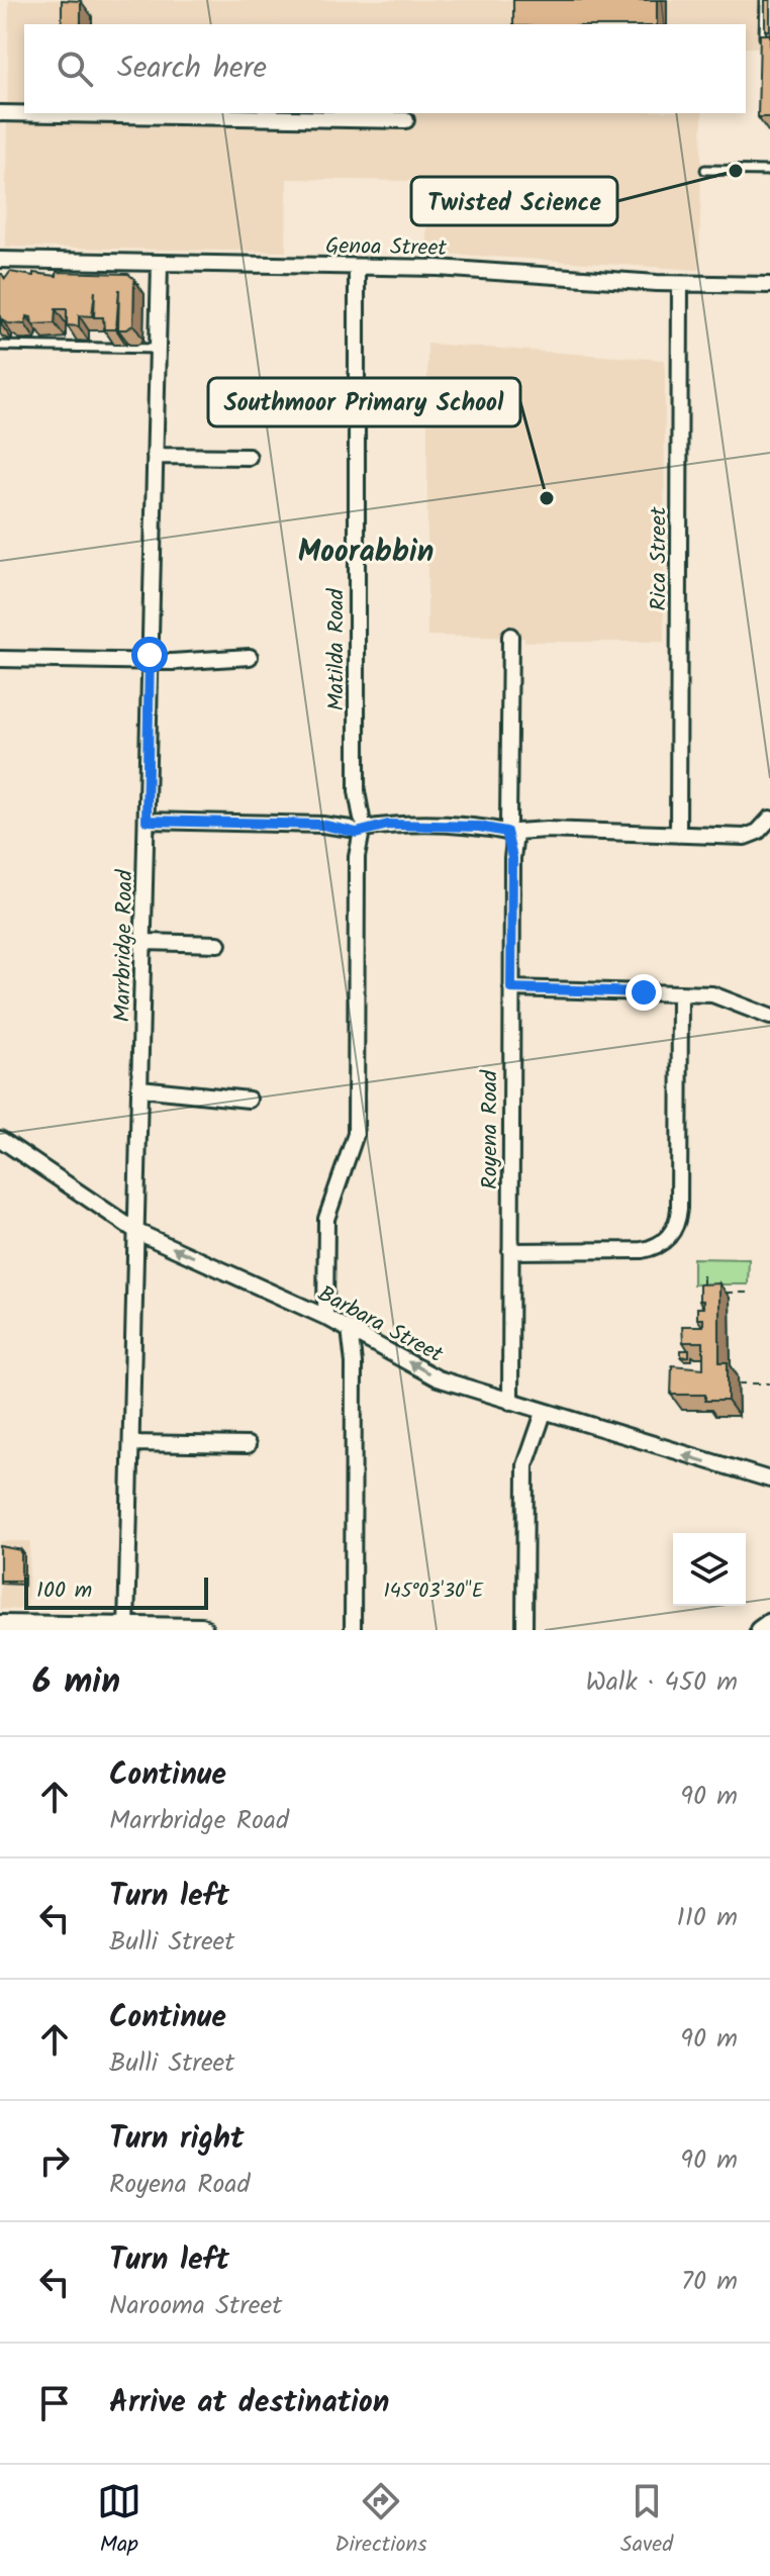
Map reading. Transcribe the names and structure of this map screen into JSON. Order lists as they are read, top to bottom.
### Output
{
  "streets": {
    "street": [
      "Genoa Street",
      "Rica Street",
      "Matilda Road",
      "Marrbridge Road",
      "Royena Road",
      "Barbara Street"
    ]
  },
  "crossings": [
    ["Genoa Street", "Rica Street"],
    ["Genoa Street", "Matilda Road"],
    ["Genoa Street", "Marrbridge Road"],
    ["Matilda Road", "Barbara Street"],
    ["Marrbridge Road", "Barbara Street"],
    ["Royena Road", "Barbara Street"]
  ],
  "one_way": ["Barbara Street"],
  "districts": ["Moorabbin"],
  "places": ["Twisted Science", "Southmoor Primary School"],
  "scale_bar": "100 m",
  "page": {
    "search": "Search here",
    "scale": "100 m",
    "heading": ["6 min", "Walk · 450 m"],
    "list": [
      ["Continue", "Marrbridge Road", "90 m"],
      ["Turn left", "Bulli Street", "110 m"],
      ["Continue", "Bulli Street", "90 m"],
      ["Turn right", "Royena Road", "90 m"],
      ["Turn left", "Narooma Street", "70 m"],
      "Arrive at destination"
    ],
    "nav": ["Map", "Directions", "Saved"]
  },
  "coordinates": ["145°03'30\"E"]
}
